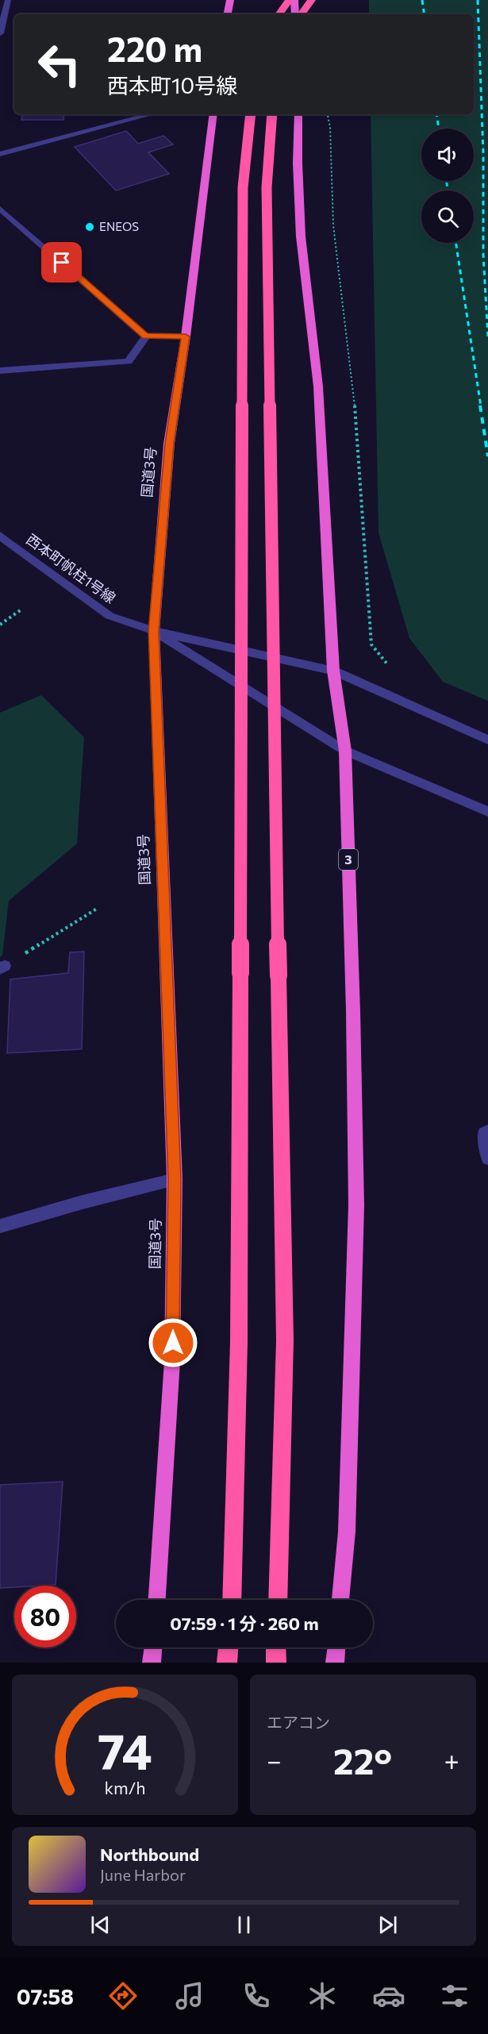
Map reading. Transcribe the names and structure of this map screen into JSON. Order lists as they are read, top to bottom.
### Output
{
  "streets": {
    "highway": ["国道3号", "3"],
    "street": ["西本町帆柱1号線"]
  },
  "crossings": [
    ["国道3号", "西本町帆柱1号線"]
  ],
  "places": ["ENEOS"],
  "page": {
    "turn": ["220 m", "西本町10号線"],
    "limit": "80",
    "trip": "07:59 · 1 分 · 260 m",
    "tile": "エアコン",
    "heat": ["−", "22°", "+"],
    "song": ["Northbound", "June Harbor"],
    "tabs": "07:58",
    "gauge": ["74", "km/h"]
  }
}
